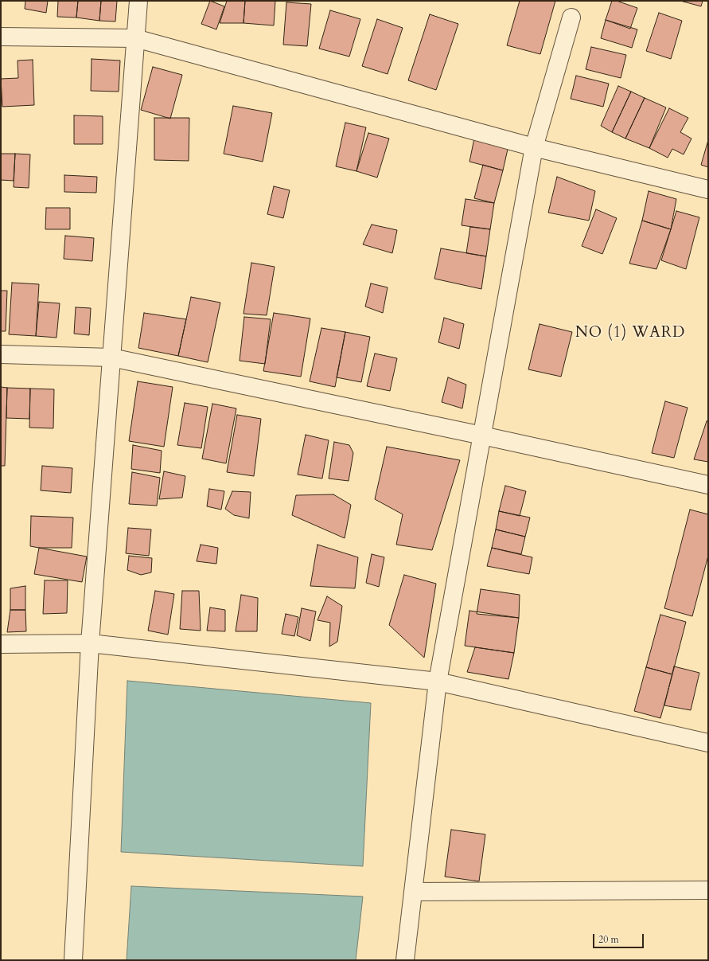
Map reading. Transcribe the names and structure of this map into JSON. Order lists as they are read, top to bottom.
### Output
{
  "districts": ["NO (1) WARD"],
  "scale_bar": "20 m"
}
